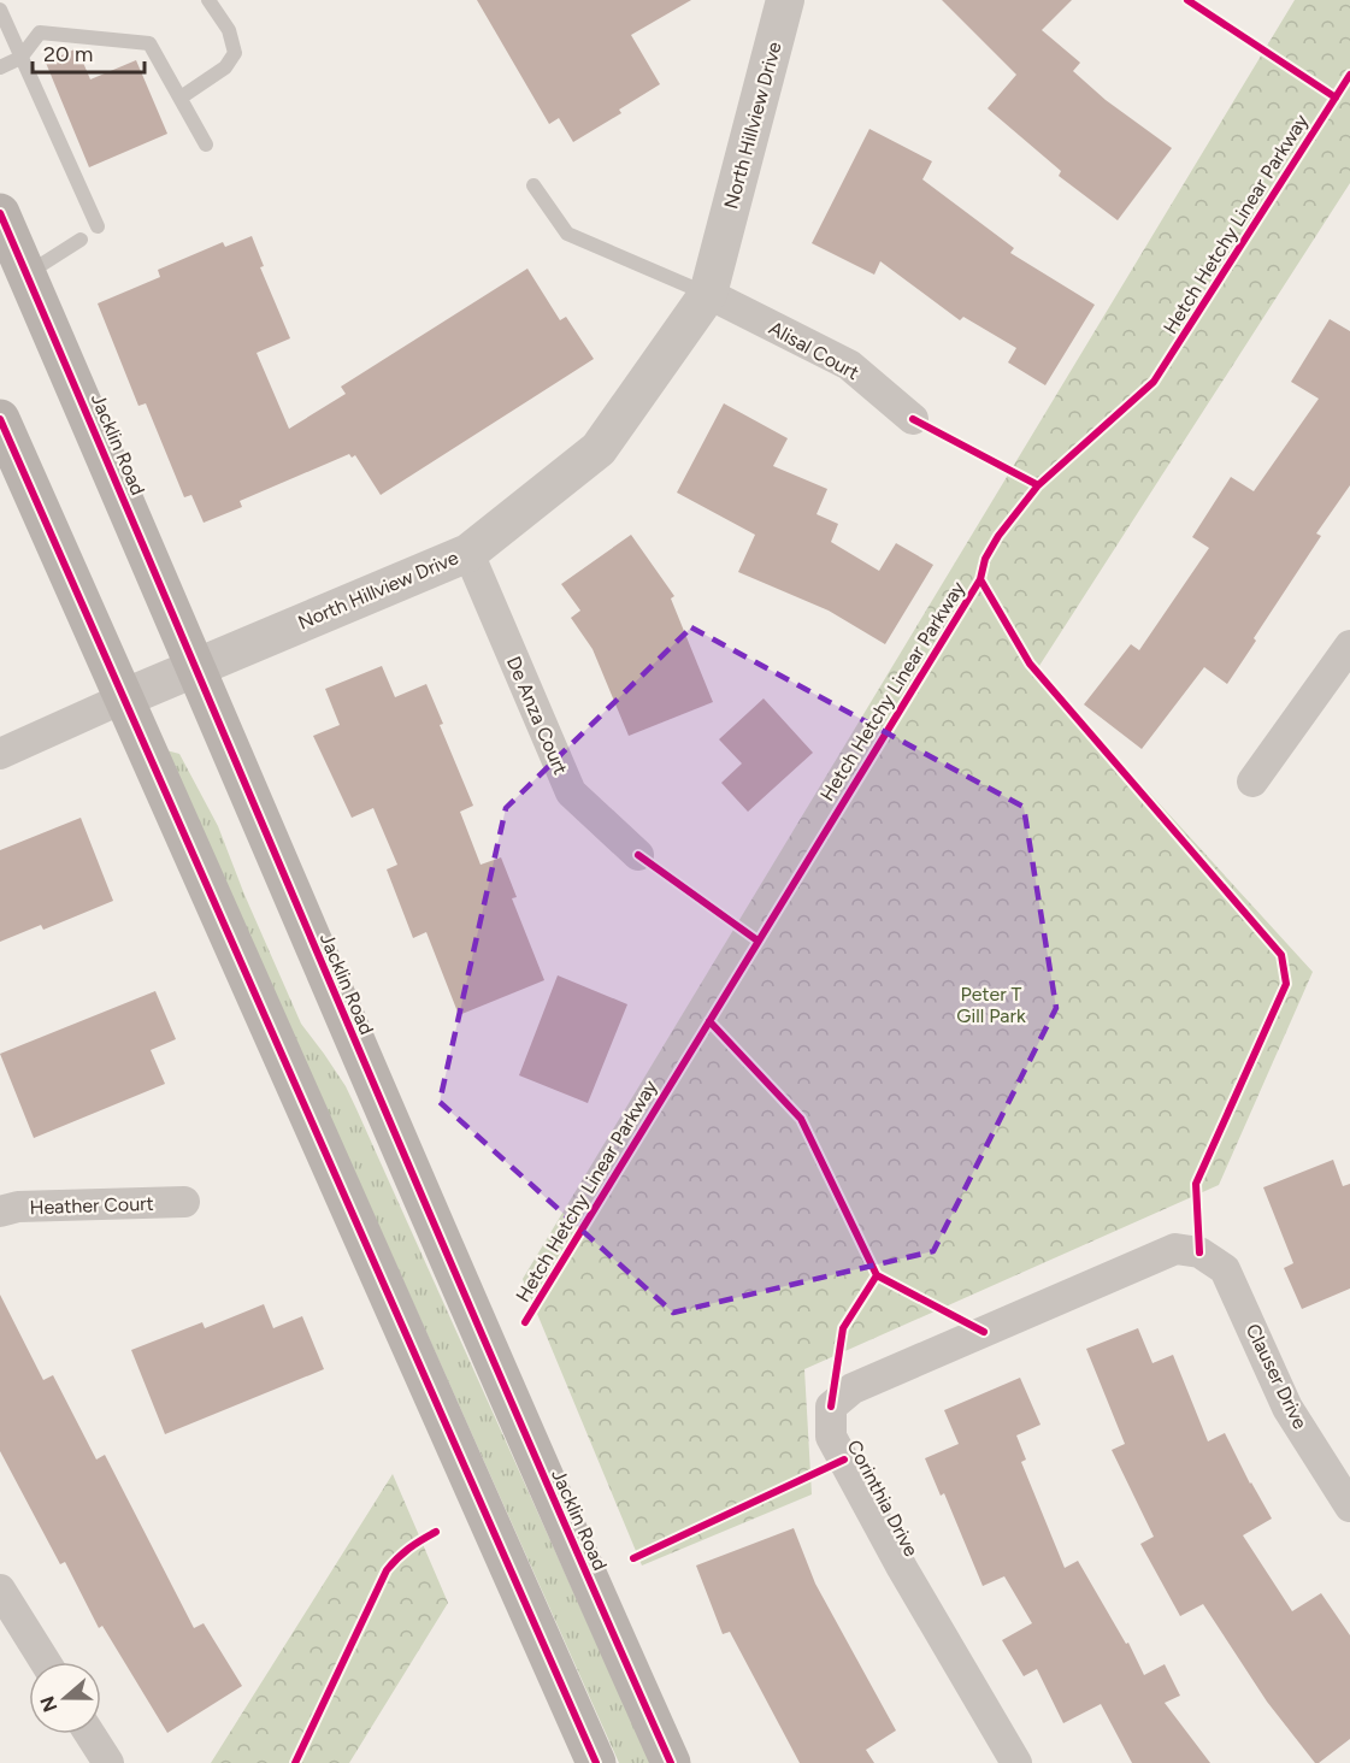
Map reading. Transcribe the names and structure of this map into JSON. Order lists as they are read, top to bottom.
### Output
{
  "streets": {
    "main road": ["Jacklin Road"],
    "street": [
      "North Hillview Drive",
      "Alisal Court",
      "De Anza Court",
      "Heather Court",
      "Clauser Drive",
      "Corinthia Drive"
    ],
    "cycle path": ["Hetch Hetchy Linear Parkway"]
  },
  "crossings": [
    ["North Hillview Drive", "Alisal Court"],
    ["North Hillview Drive", "Jacklin Road"],
    ["North Hillview Drive", "De Anza Court"],
    ["Clauser Drive", "Corinthia Drive"]
  ],
  "parks": ["Peter T Gill Park"],
  "scale_bar": "20 m",
  "north": "left"
}
